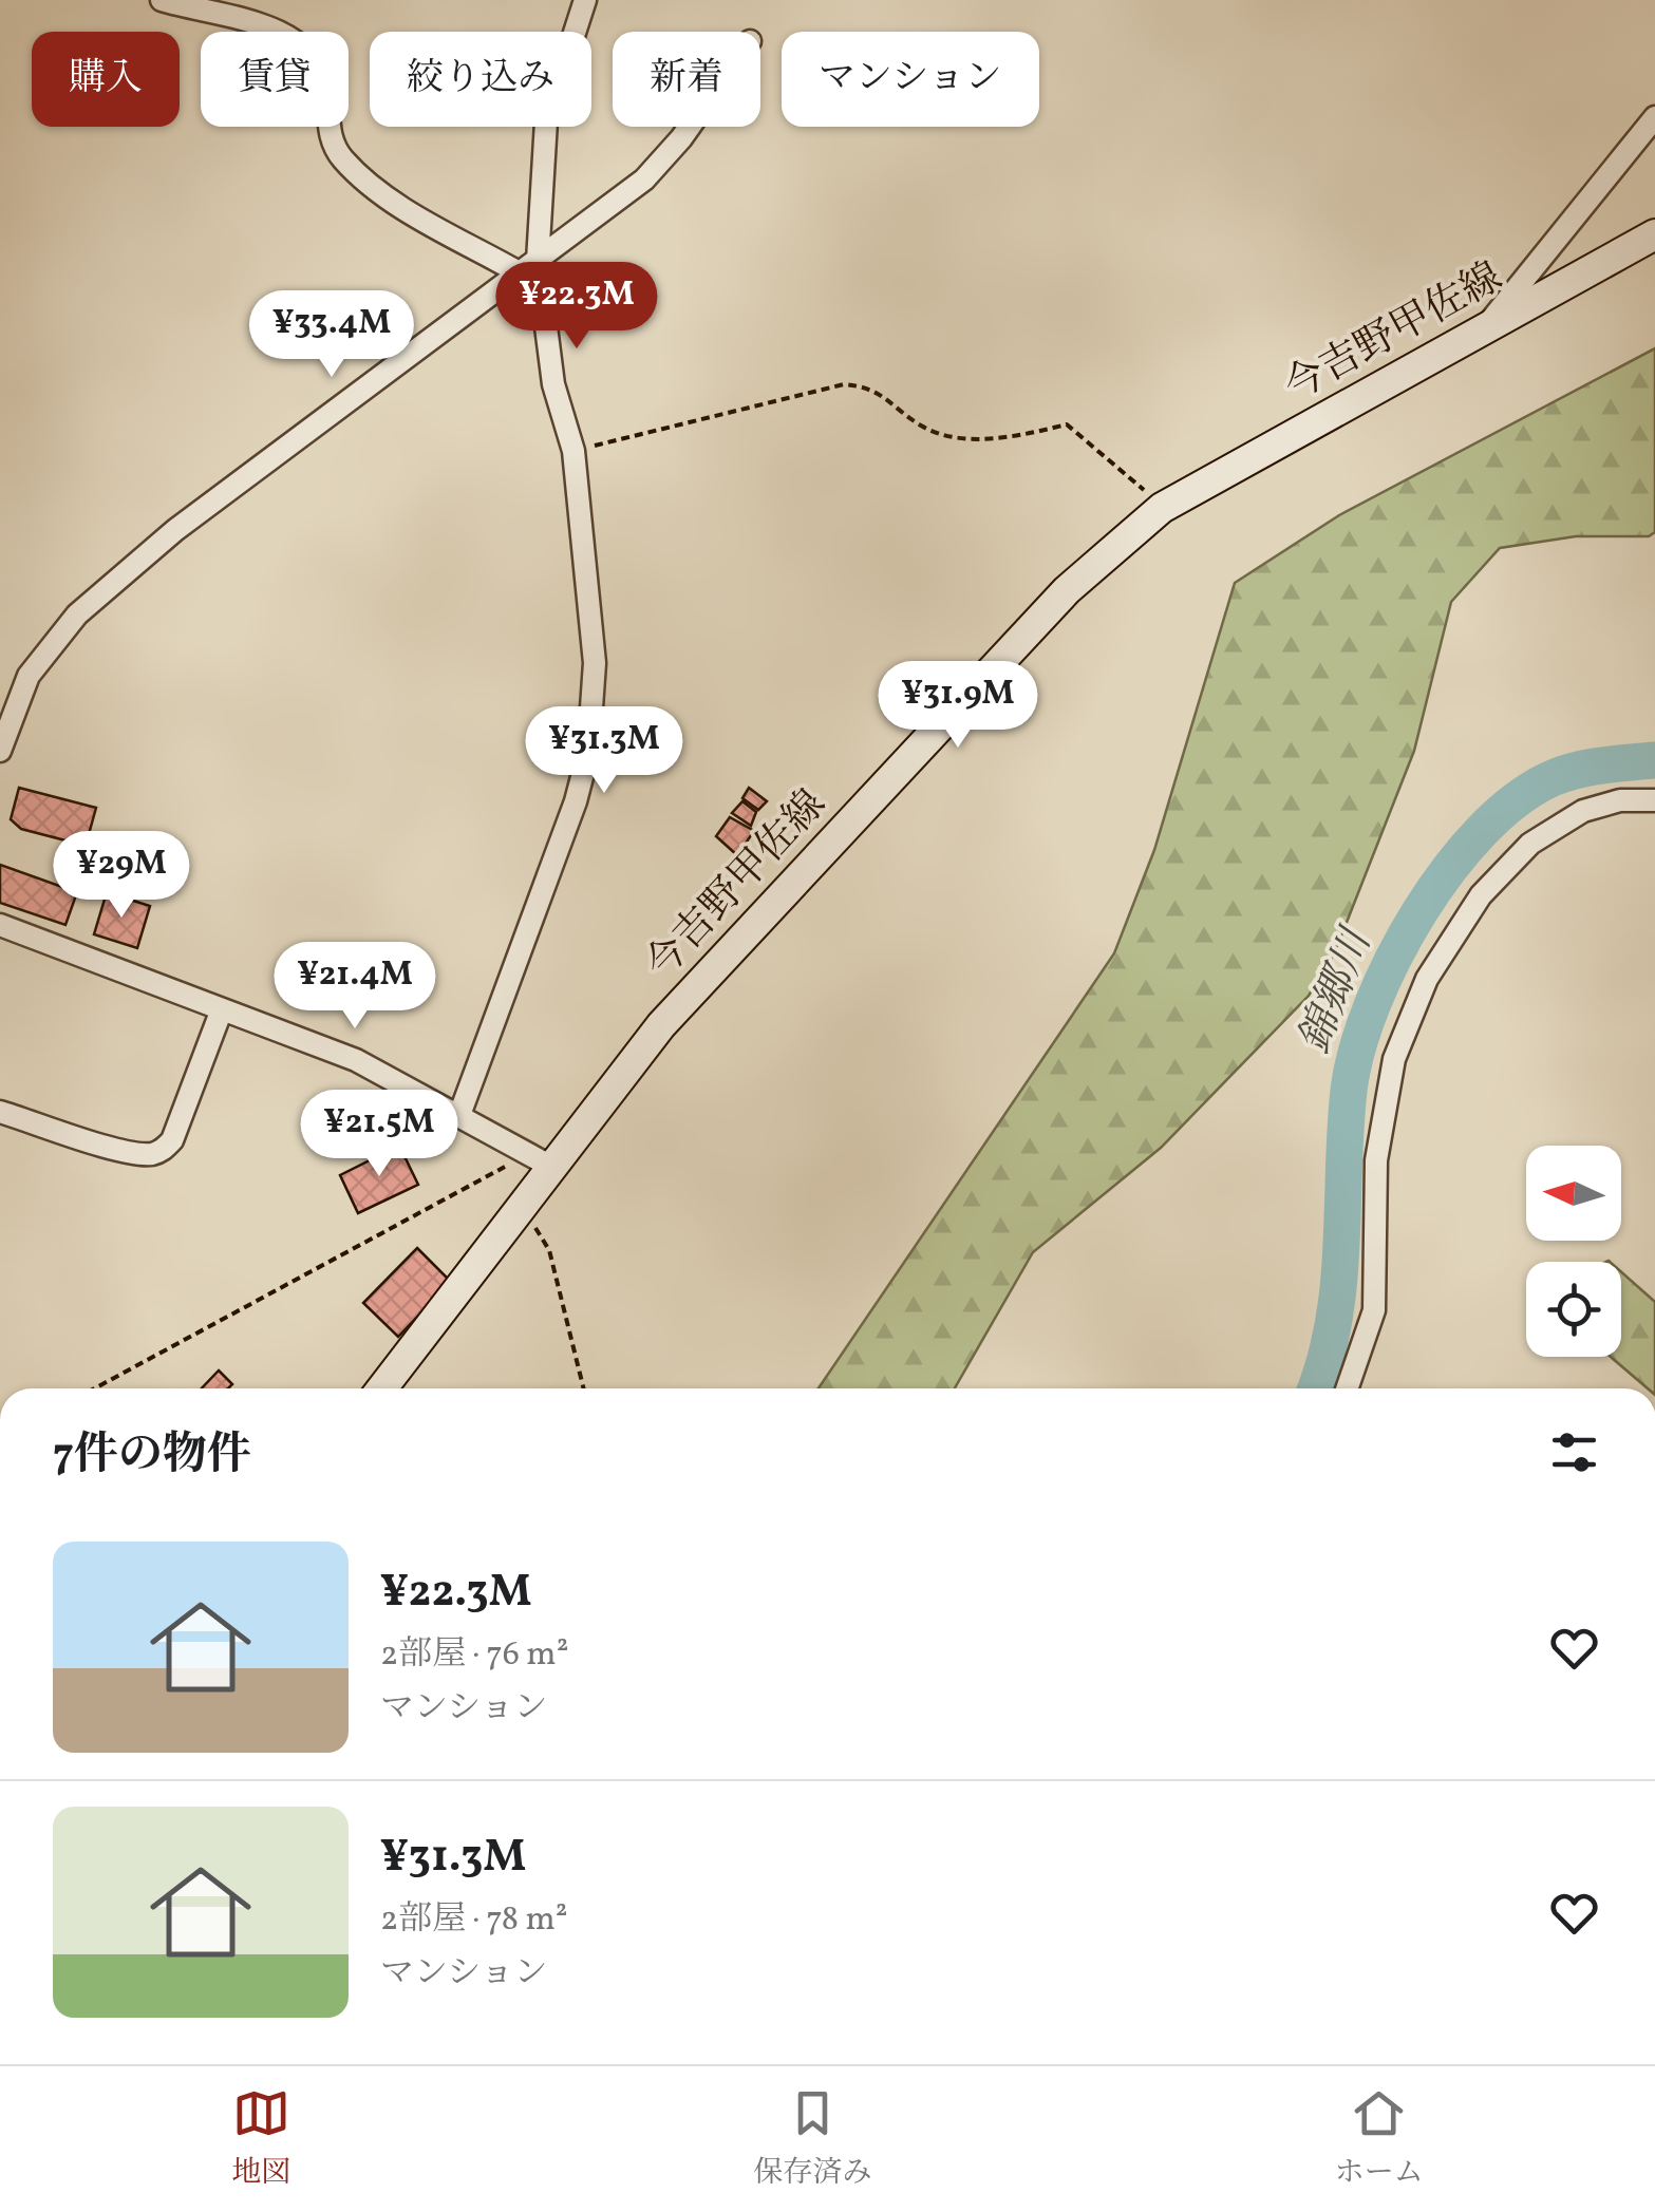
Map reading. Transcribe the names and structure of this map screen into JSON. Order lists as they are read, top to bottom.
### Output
{
  "streets": {
    "main road": ["今吉野甲佐線"]
  },
  "water": ["錦郷川"],
  "north": "left",
  "page": {
    "chip": [
      "購入",
      "賃貸",
      "絞り込み",
      "新着",
      "マンション"
    ],
    "price": [
      "¥22.3M",
      "¥33.4M",
      "¥31.9M",
      "¥31.3M",
      "¥29M",
      "¥21.4M",
      "¥21.5M"
    ],
    "heading": "7件の物件",
    "list": [
      {
        "name": "¥22.3M",
        "note": "2部屋 · 76 m² · マンション"
      },
      {
        "name": "¥31.3M",
        "note": "2部屋 · 78 m² · マンション"
      }
    ],
    "tabs": ["地図", "保存済み", "ホーム"]
  }
}
